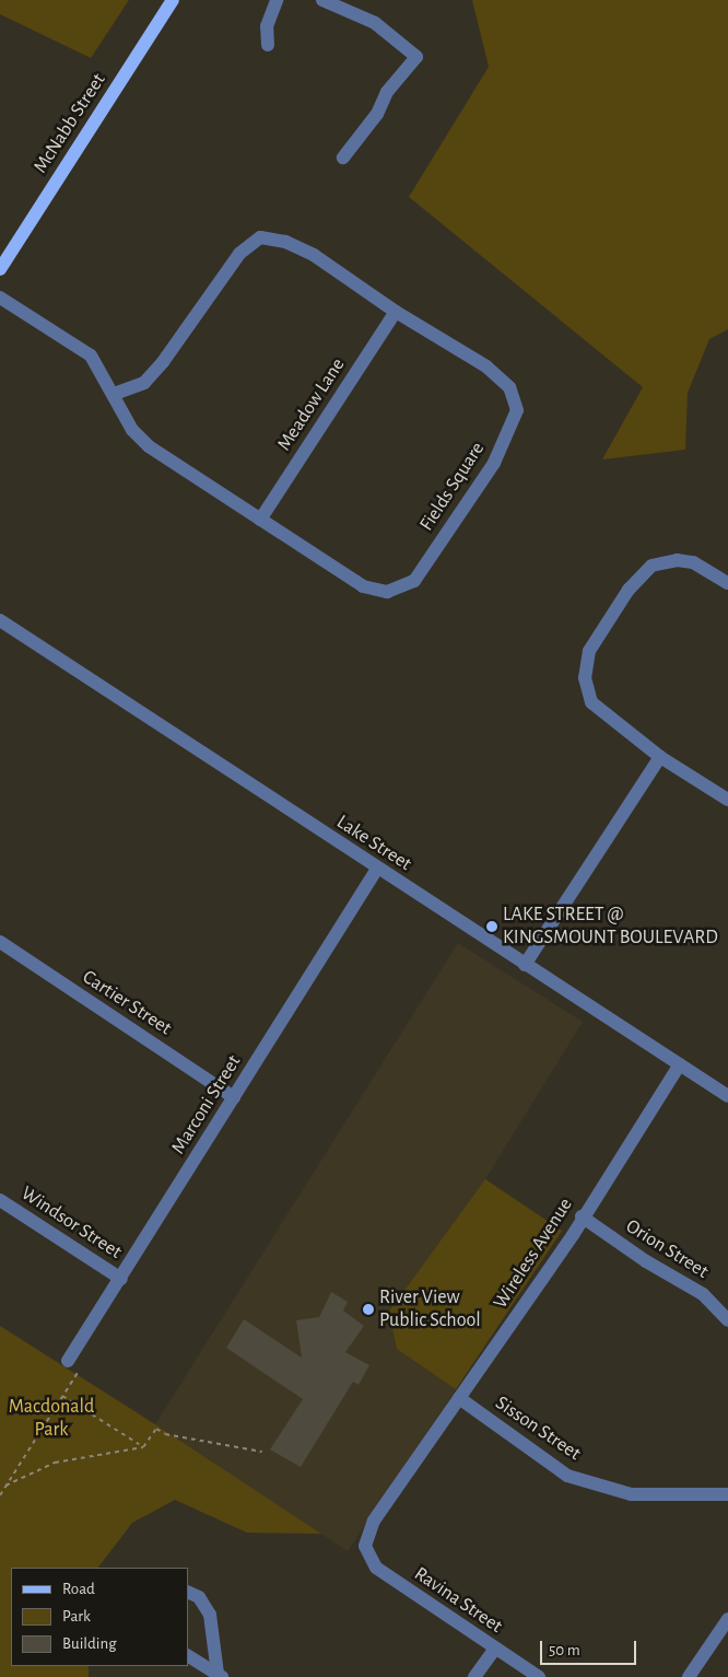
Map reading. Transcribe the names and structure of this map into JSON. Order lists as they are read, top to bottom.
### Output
{
  "streets": {
    "main road": ["McNabb Street"],
    "street": [
      "Meadow Lane",
      "Fields Square",
      "Lake Street",
      "Cartier Street",
      "Marconi Street",
      "Windsor Street",
      "Orion Street",
      "Wireless Avenue",
      "Sisson Street",
      "Ravina Street"
    ]
  },
  "crossings": [
    ["Meadow Lane", "Fields Square"],
    ["Lake Street", "Marconi Street"],
    ["Lake Street", "Wireless Avenue"],
    ["Cartier Street", "Marconi Street"],
    ["Marconi Street", "Windsor Street"],
    ["Orion Street", "Wireless Avenue"],
    ["Wireless Avenue", "Sisson Street"],
    ["Wireless Avenue", "Ravina Street"]
  ],
  "parks": ["Macdonald Park"],
  "places": ["LAKE STREET @ KINGSMOUNT BOULEVARD", "River View Public School"],
  "legend": ["Road", "Park", "Building"],
  "scale_bar": "50 m"
}
